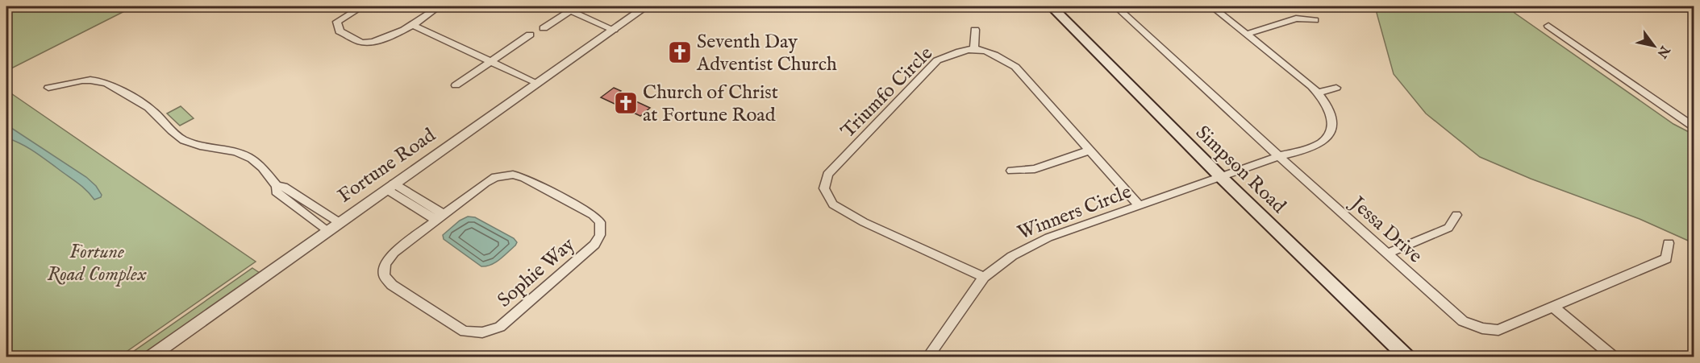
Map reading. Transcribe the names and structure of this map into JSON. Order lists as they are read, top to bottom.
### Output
{
  "streets": {
    "main road": ["Simpson Road"],
    "street": [
      "Triumfo Circle",
      "Fortune Road",
      "Winners Circle",
      "Jessa Drive",
      "Sophie Way"
    ]
  },
  "crossings": [
    ["Triumfo Circle", "Winners Circle"],
    ["Simpson Road", "Winners Circle"],
    ["Winners Circle", "Jessa Drive"]
  ],
  "parks": ["Fortune Road Complex"],
  "places": {
    "church": ["Seventh Day Adventist Church", "Church of Christ at Fortune Road"]
  },
  "north": "bottom right"
}
